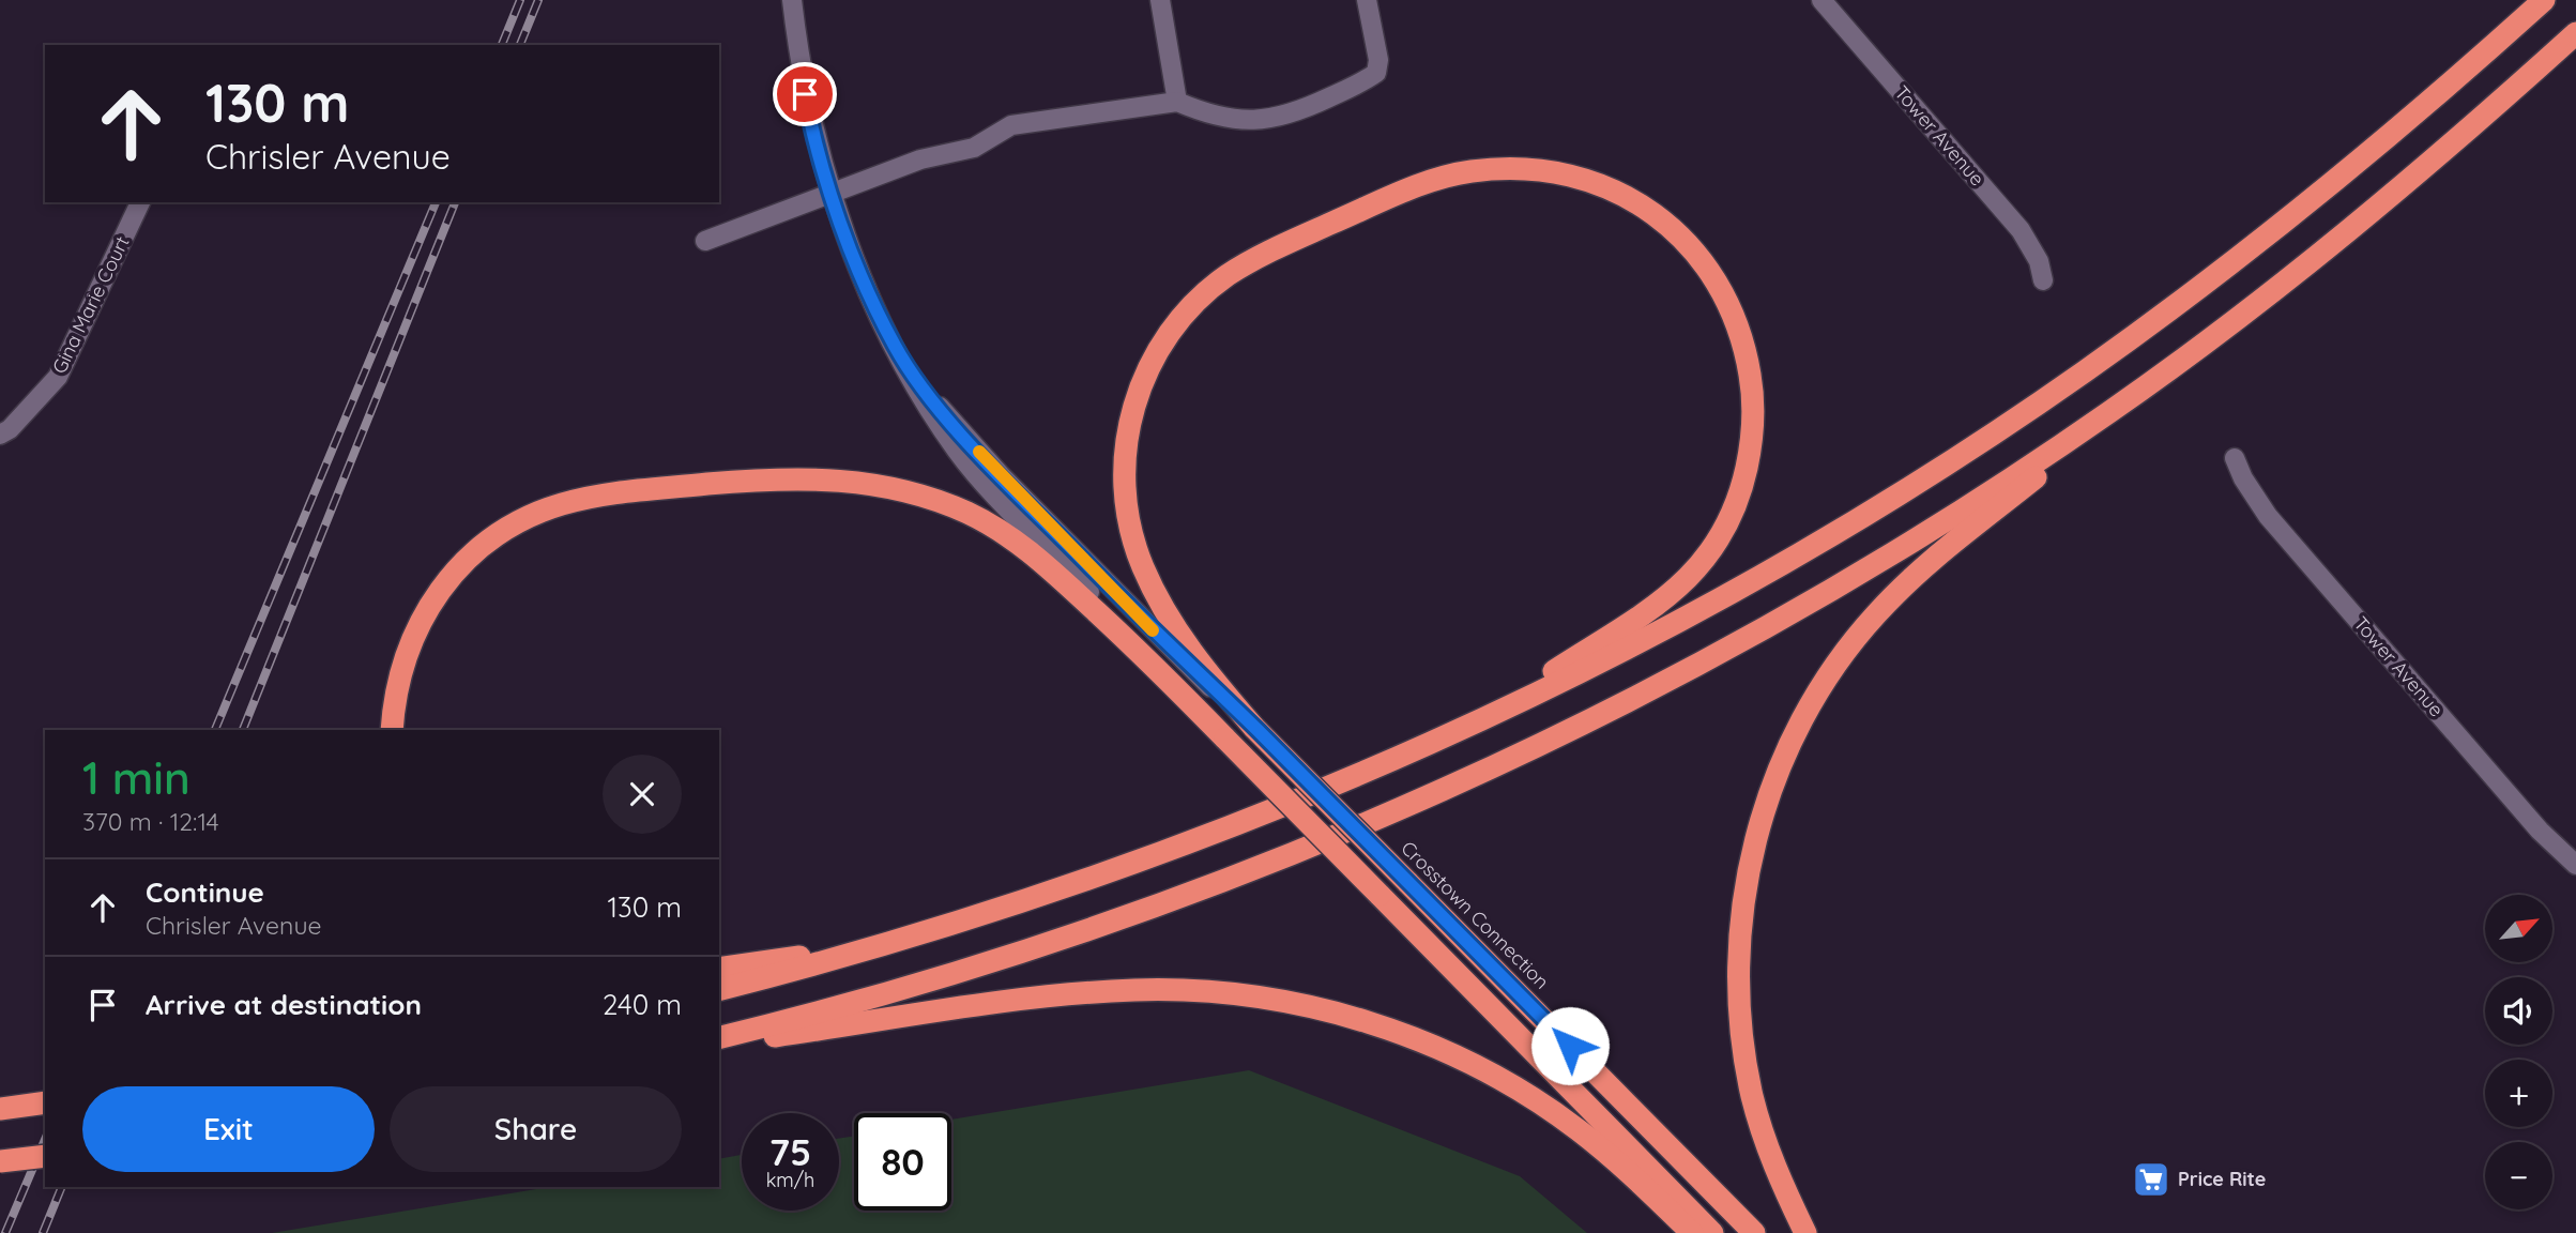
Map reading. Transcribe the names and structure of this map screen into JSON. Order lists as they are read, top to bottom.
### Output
{
  "streets": {
    "highway": ["Crosstown Connection"],
    "street": ["Tower Avenue", "Gina Marie Court"]
  },
  "places": {
    "supermarket": ["Price Rite"]
  },
  "north": "top right",
  "page": {
    "turn": ["130 m", "Chrisler Avenue"],
    "heading": ["1 min", "370 m · 12:14"],
    "list": [
      {
        "name": "Continue",
        "note": "Chrisler Avenue",
        "value": "130 m"
      },
      {
        "name": "Arrive at destination",
        "value": "240 m"
      }
    ],
    "map_buttons": ["+", "−"],
    "buttons": ["Exit", "Share"],
    "speed": "75 km/h",
    "limit": "80"
  }
}
